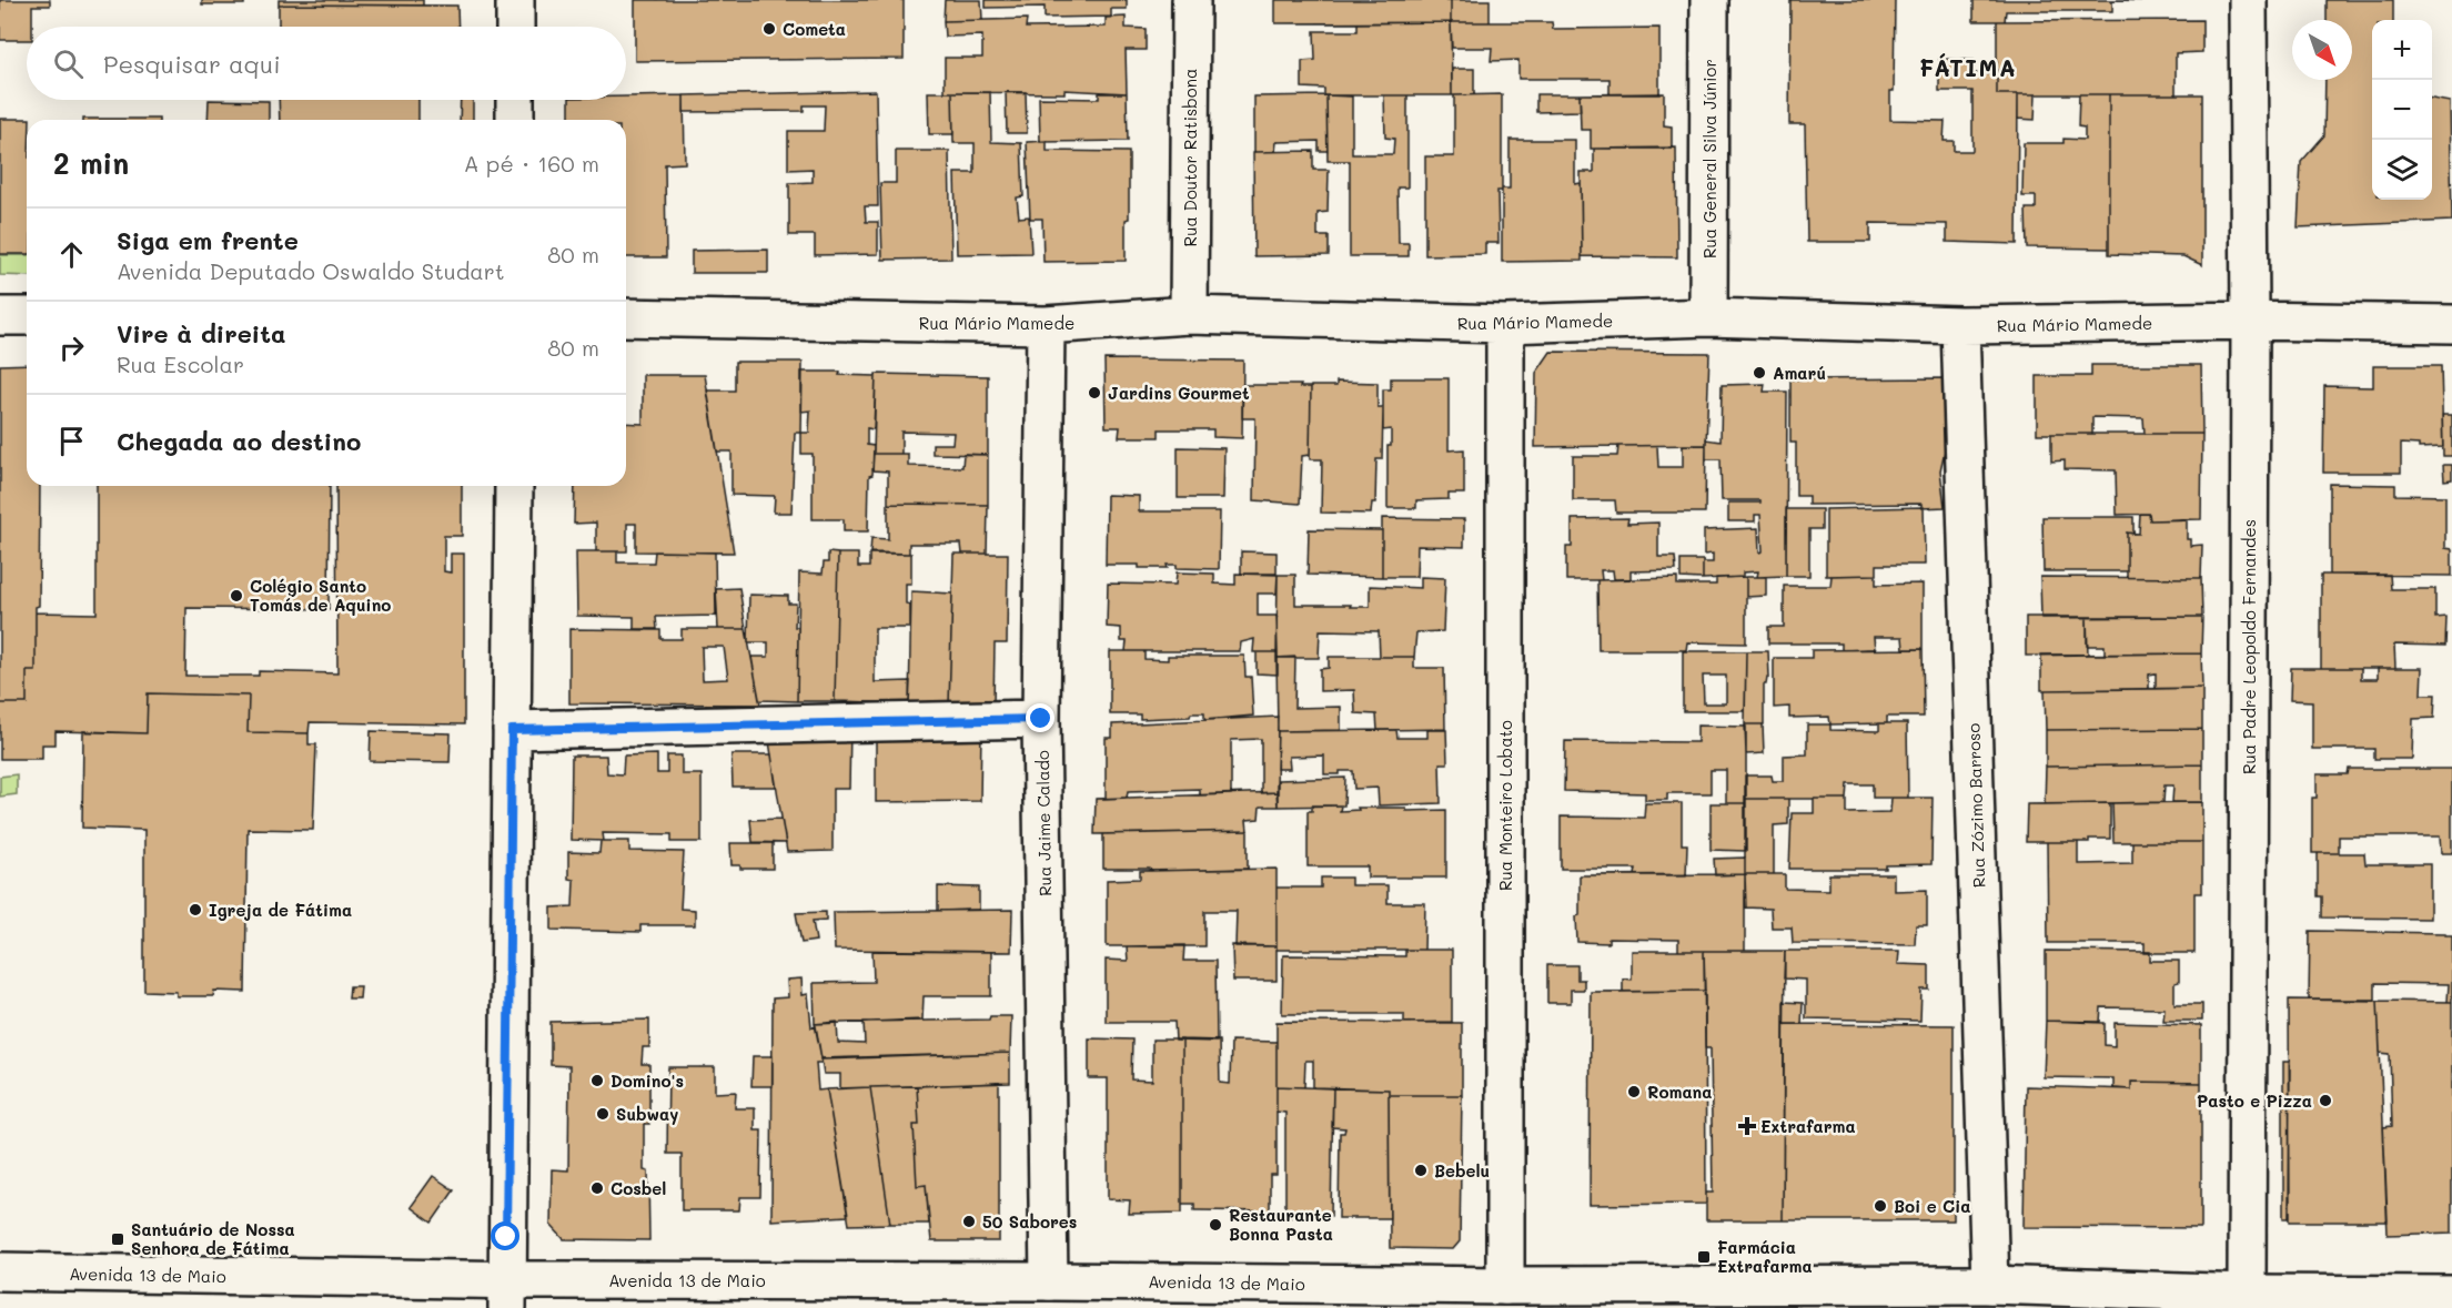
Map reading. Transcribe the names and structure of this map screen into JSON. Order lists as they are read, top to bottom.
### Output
{
  "streets": {
    "street": [
      "Rua Doutor Ratisbona",
      "Rua General Silva Júnior",
      "Rua Mário Mamede",
      "Rua Padre Leopoldo Fernandes",
      "Rua Monteiro Lobato",
      "Rua Zózimo Barroso",
      "Rua Jaime Calado",
      "Avenida 13 de Maio"
    ]
  },
  "crossings": [
    ["Rua Doutor Ratisbona", "Rua Mário Mamede"],
    ["Rua General Silva Júnior", "Rua Mário Mamede"],
    ["Rua Mário Mamede", "Rua Padre Leopoldo Fernandes"],
    ["Rua Mário Mamede", "Rua Monteiro Lobato"],
    ["Rua Mário Mamede", "Rua Zózimo Barroso"],
    ["Rua Mário Mamede", "Rua Jaime Calado"],
    ["Rua Padre Leopoldo Fernandes", "Avenida 13 de Maio"],
    ["Rua Monteiro Lobato", "Avenida 13 de Maio"],
    ["Rua Zózimo Barroso", "Avenida 13 de Maio"],
    ["Rua Jaime Calado", "Avenida 13 de Maio"]
  ],
  "districts": ["FÁTIMA"],
  "places": {
    "other": [
      "Cometa",
      "Amarú",
      "Jardins Gourmet",
      "Colégio Santo Tomás de Aquino",
      "Igreja de Fátima",
      "Domino's",
      "Romana",
      "Pasto e Pizza",
      "Subway",
      "Bebelu",
      "Cosbel",
      "Boi e Cia",
      "50 Sabores",
      "Restaurante Bonna Pasta"
    ],
    "health": ["Extrafarma"],
    "transit": ["Santuário de Nossa Senhora de Fátima", "Farmácia Extrafarma"]
  },
  "north": "bottom right",
  "page": {
    "map_buttons": ["+", "−"],
    "search": "Pesquisar aqui",
    "heading": ["2 min", "A pé · 160 m"],
    "list": [
      ["Siga em frente", "Avenida Deputado Oswaldo Studart", "80 m"],
      ["Vire à direita", "Rua Escolar", "80 m"],
      "Chegada ao destino"
    ]
  }
}
